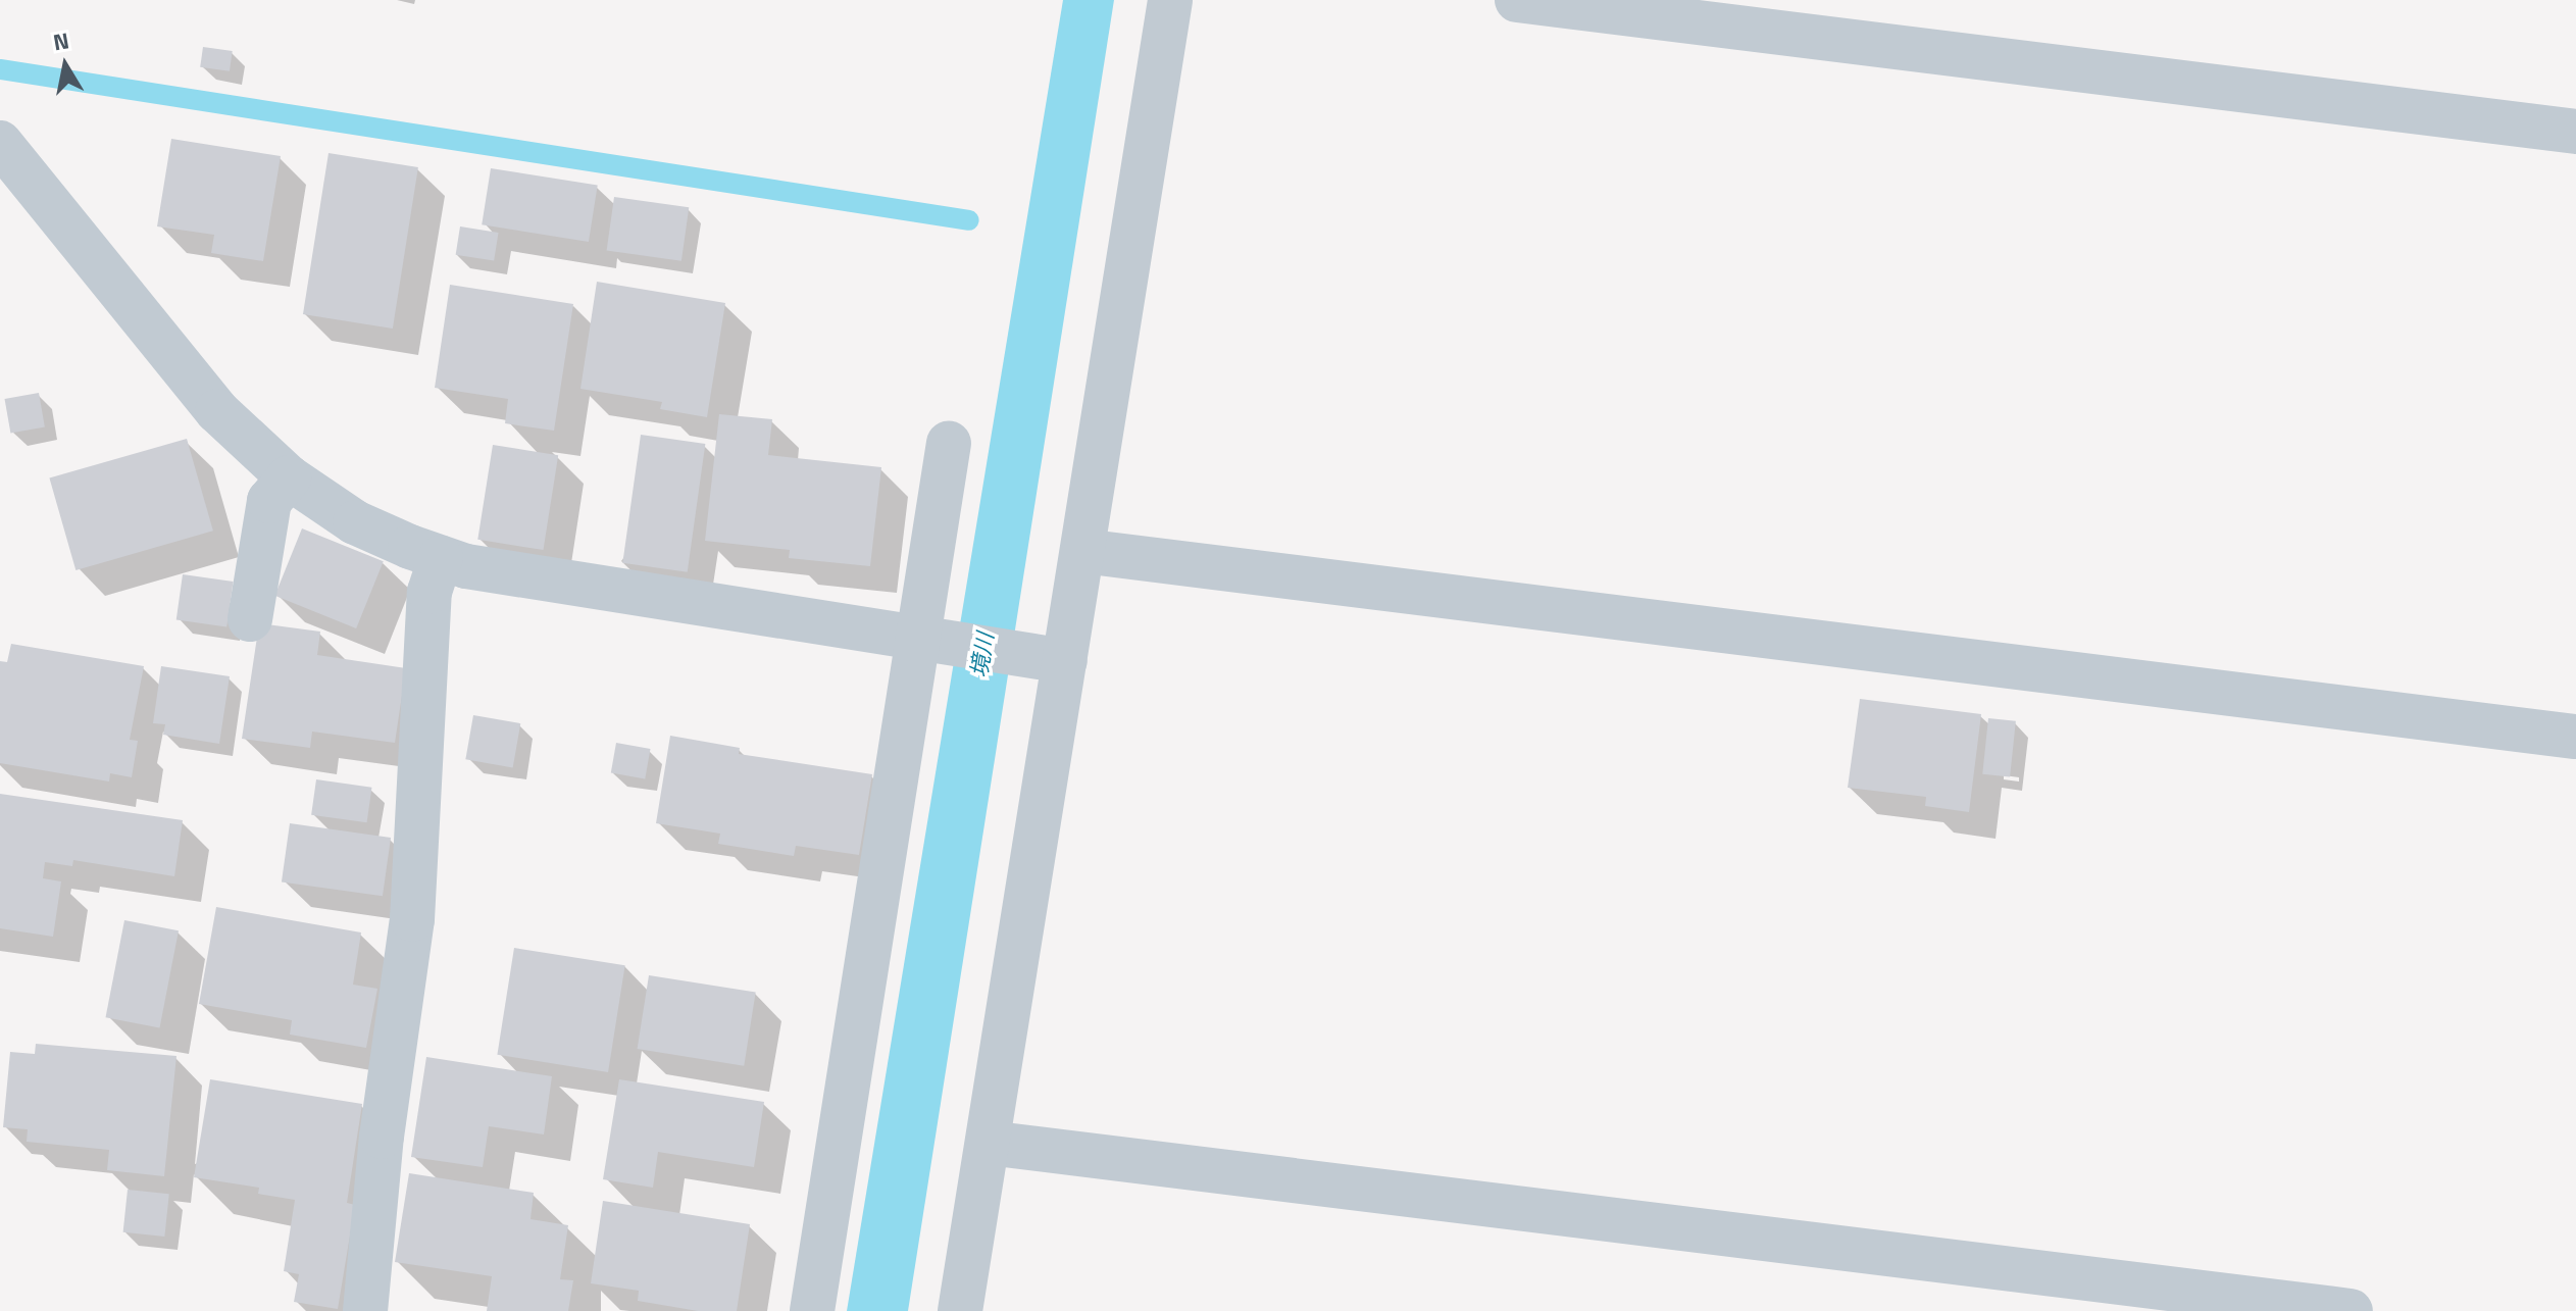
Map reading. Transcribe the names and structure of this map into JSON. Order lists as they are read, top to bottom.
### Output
{
  "water": ["境川"],
  "north": "top"
}
